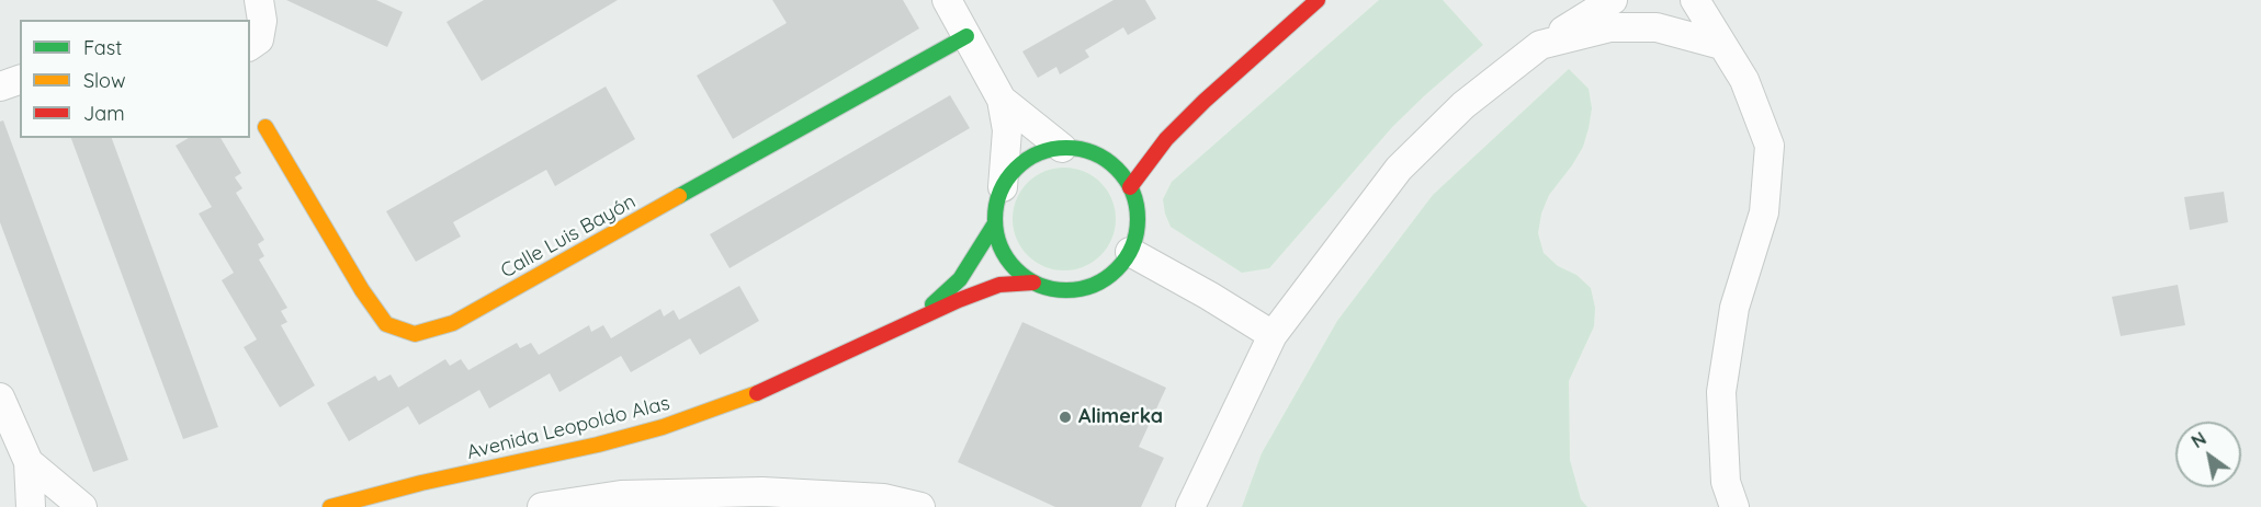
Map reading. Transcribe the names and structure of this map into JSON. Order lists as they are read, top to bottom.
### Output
{
  "streets": {
    "main road": ["Calle Luis Bayón", "Avenida Leopoldo Alas"]
  },
  "places": ["Alimerka"],
  "legend": ["Fast", "Slow", "Jam"],
  "north": "top left"
}
